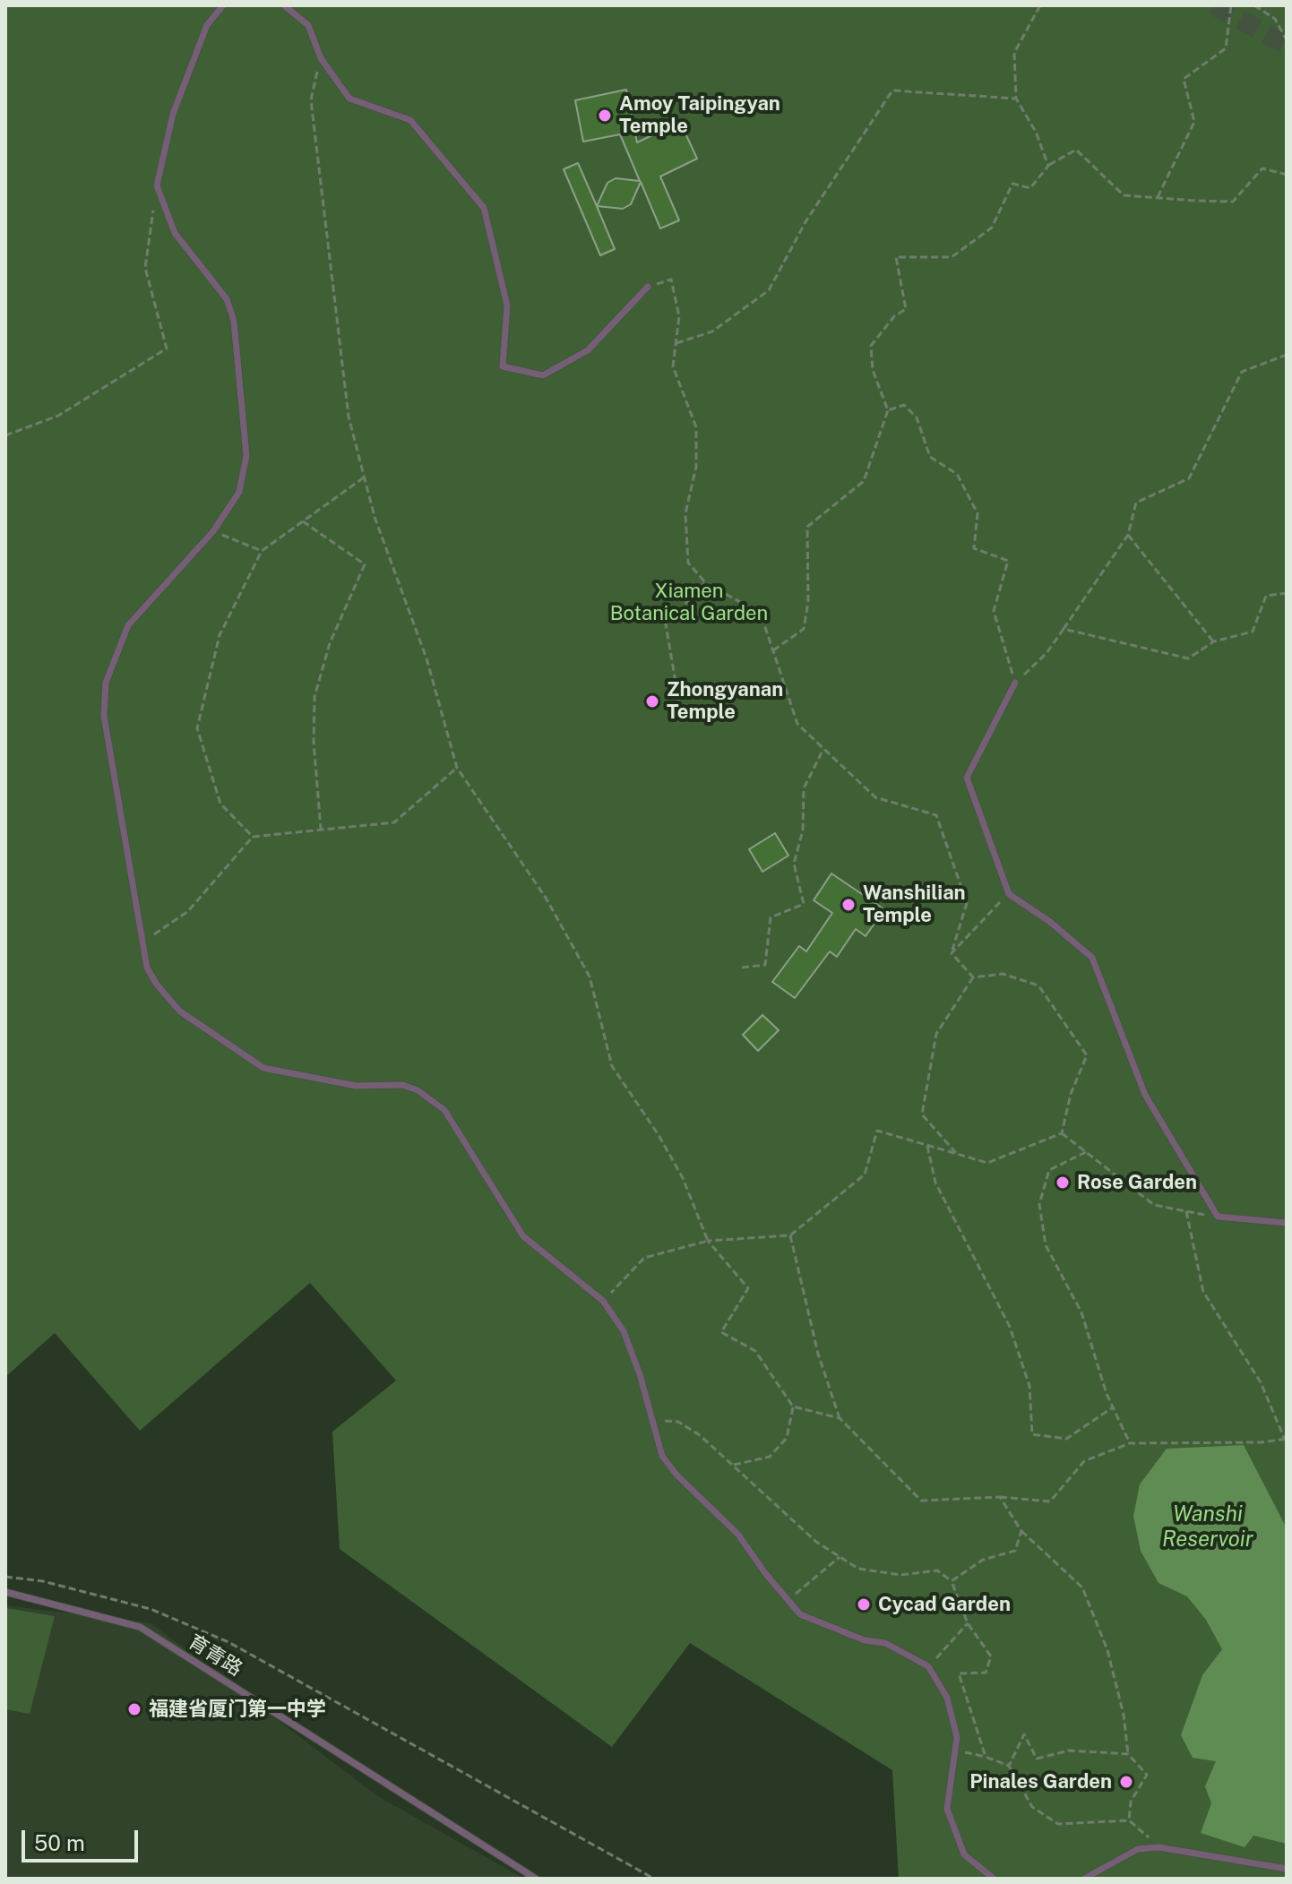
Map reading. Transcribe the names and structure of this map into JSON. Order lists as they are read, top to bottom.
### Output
{
  "streets": {
    "lane": ["育青路"]
  },
  "water": ["Wanshi Reservoir"],
  "parks": ["Xiamen Botanical Garden"],
  "places": [
    "Amoy Taipingyan Temple",
    "Zhongyanan Temple",
    "Wanshilian Temple",
    "Rose Garden",
    "Cycad Garden",
    "福建省厦门第一中学",
    "Pinales Garden"
  ],
  "scale_bar": "50 m"
}
